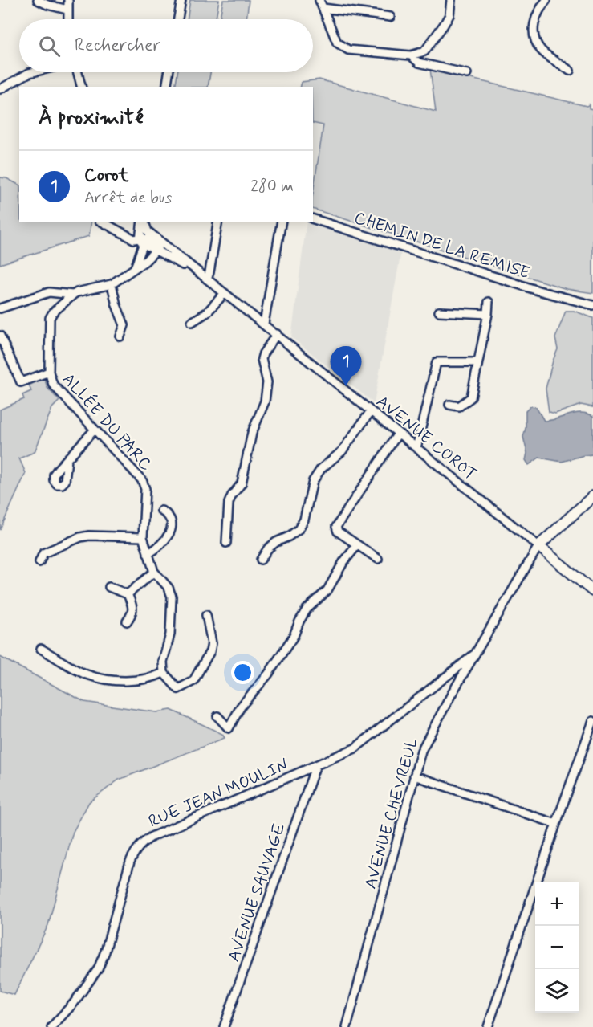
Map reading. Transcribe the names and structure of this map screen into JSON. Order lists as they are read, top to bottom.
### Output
{
  "streets": {
    "street": [
      "CHEMIN DE LA REMISE",
      "ALLÉE DU PARC",
      "AVENUE COROT",
      "RUE JEAN MOULIN",
      "AVENUE CHEVREUL",
      "AVENUE SAUVAGE"
    ]
  },
  "crossings": [
    ["ALLÉE DU PARC", "AVENUE COROT"],
    ["AVENUE COROT", "AVENUE CHEVREUL"],
    ["RUE JEAN MOULIN", "AVENUE CHEVREUL"],
    ["RUE JEAN MOULIN", "AVENUE SAUVAGE"]
  ],
  "page": {
    "search": "Rechercher",
    "heading": "À proximité",
    "list": [
      {
        "mark": "1",
        "name": "Corot",
        "note": "Arrêt de bus",
        "value": "280 m"
      }
    ],
    "pins": "1",
    "map_buttons": ["+", "−"]
  }
}
